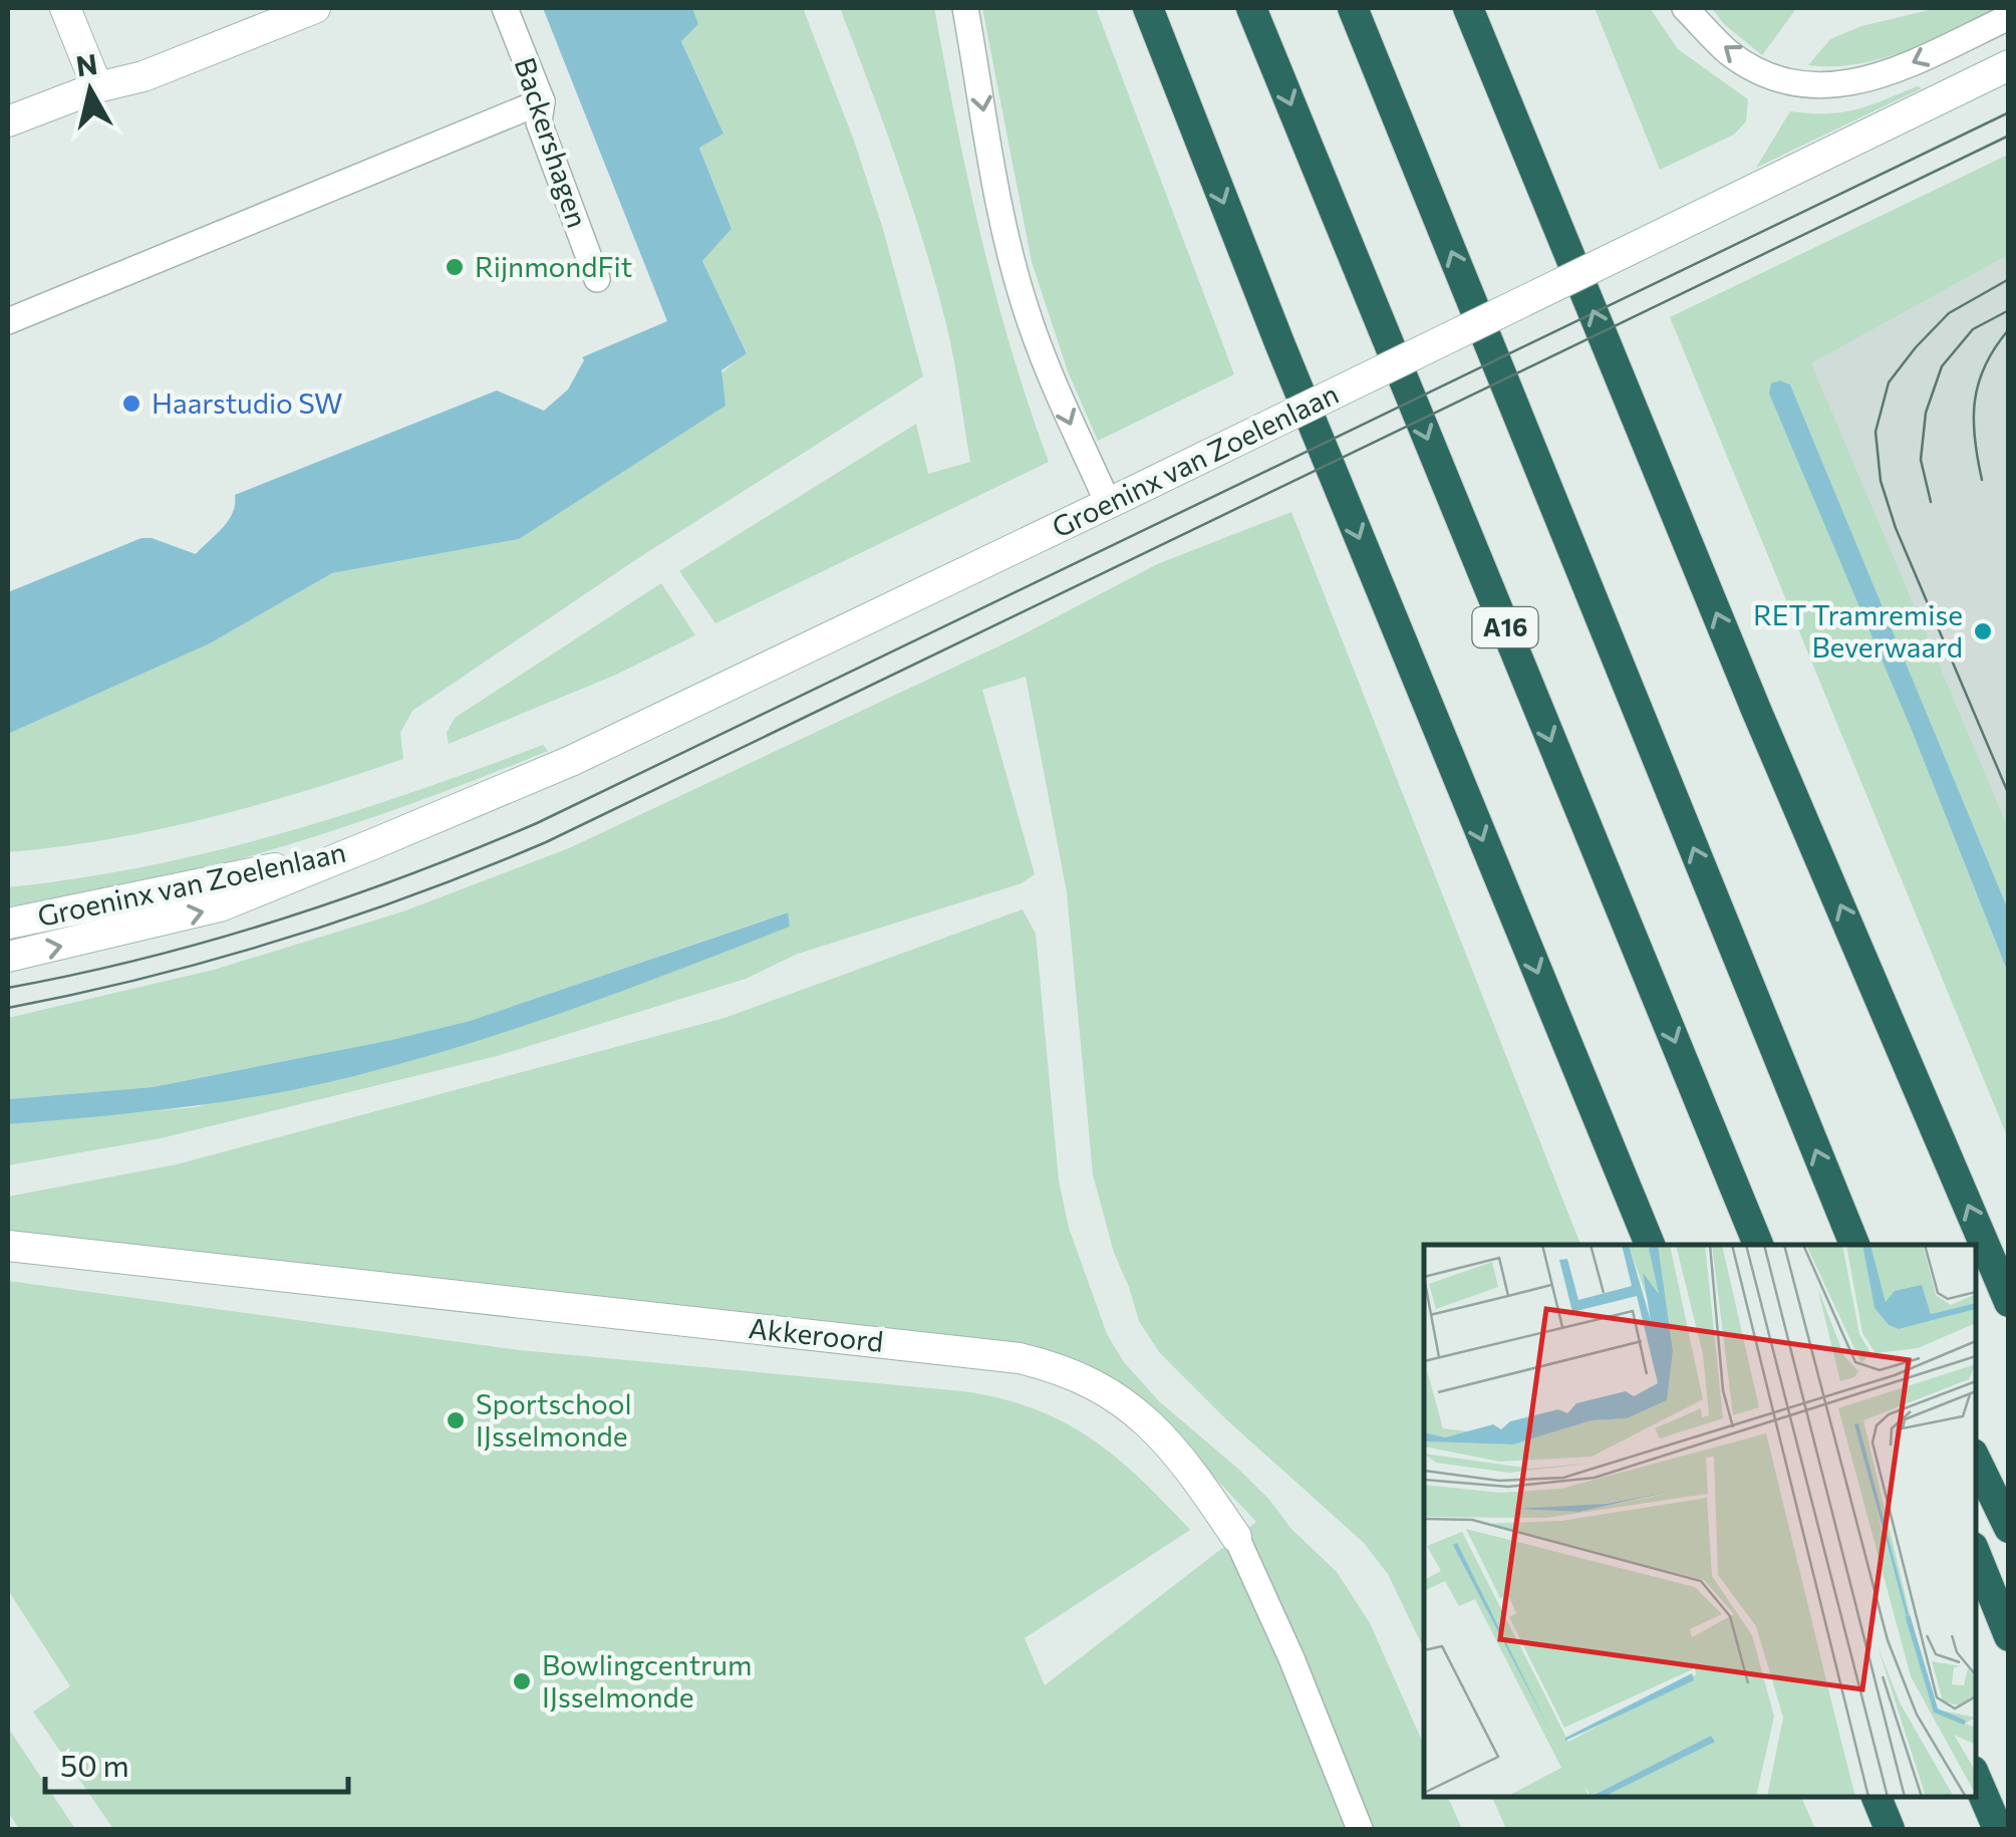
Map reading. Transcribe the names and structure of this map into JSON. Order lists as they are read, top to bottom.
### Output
{
  "streets": {
    "highway": ["A16"],
    "main road": ["Groeninx van Zoelenlaan", "Akkeroord"],
    "lane": ["Backershagen"]
  },
  "places": [
    "RijnmondFit",
    "Haarstudio SW",
    "RET Tramremise Beverwaard",
    "Sportschool IJsselmonde",
    "Bowlingcentrum IJsselmonde"
  ],
  "scale_bar": "50 m",
  "north": "top"
}
